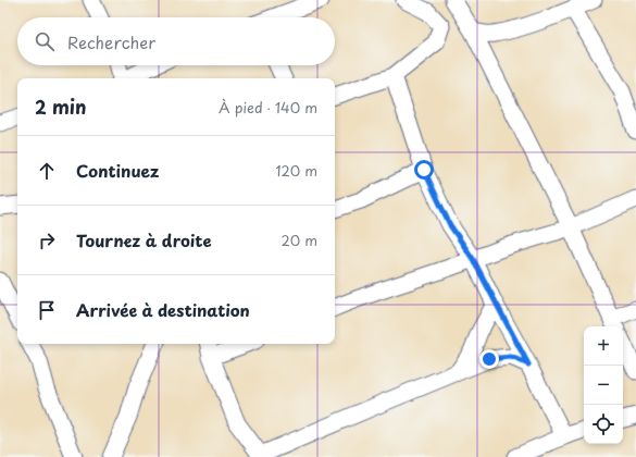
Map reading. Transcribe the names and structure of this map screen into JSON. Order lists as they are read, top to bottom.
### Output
{
  "page": {
    "search": "Rechercher",
    "heading": ["2 min", "À pied · 140 m"],
    "list": [
      ["Continuez", "120 m"],
      ["Tournez à droite", "20 m"],
      "Arrivée à destination"
    ],
    "map_buttons": ["+", "−"]
  }
}
